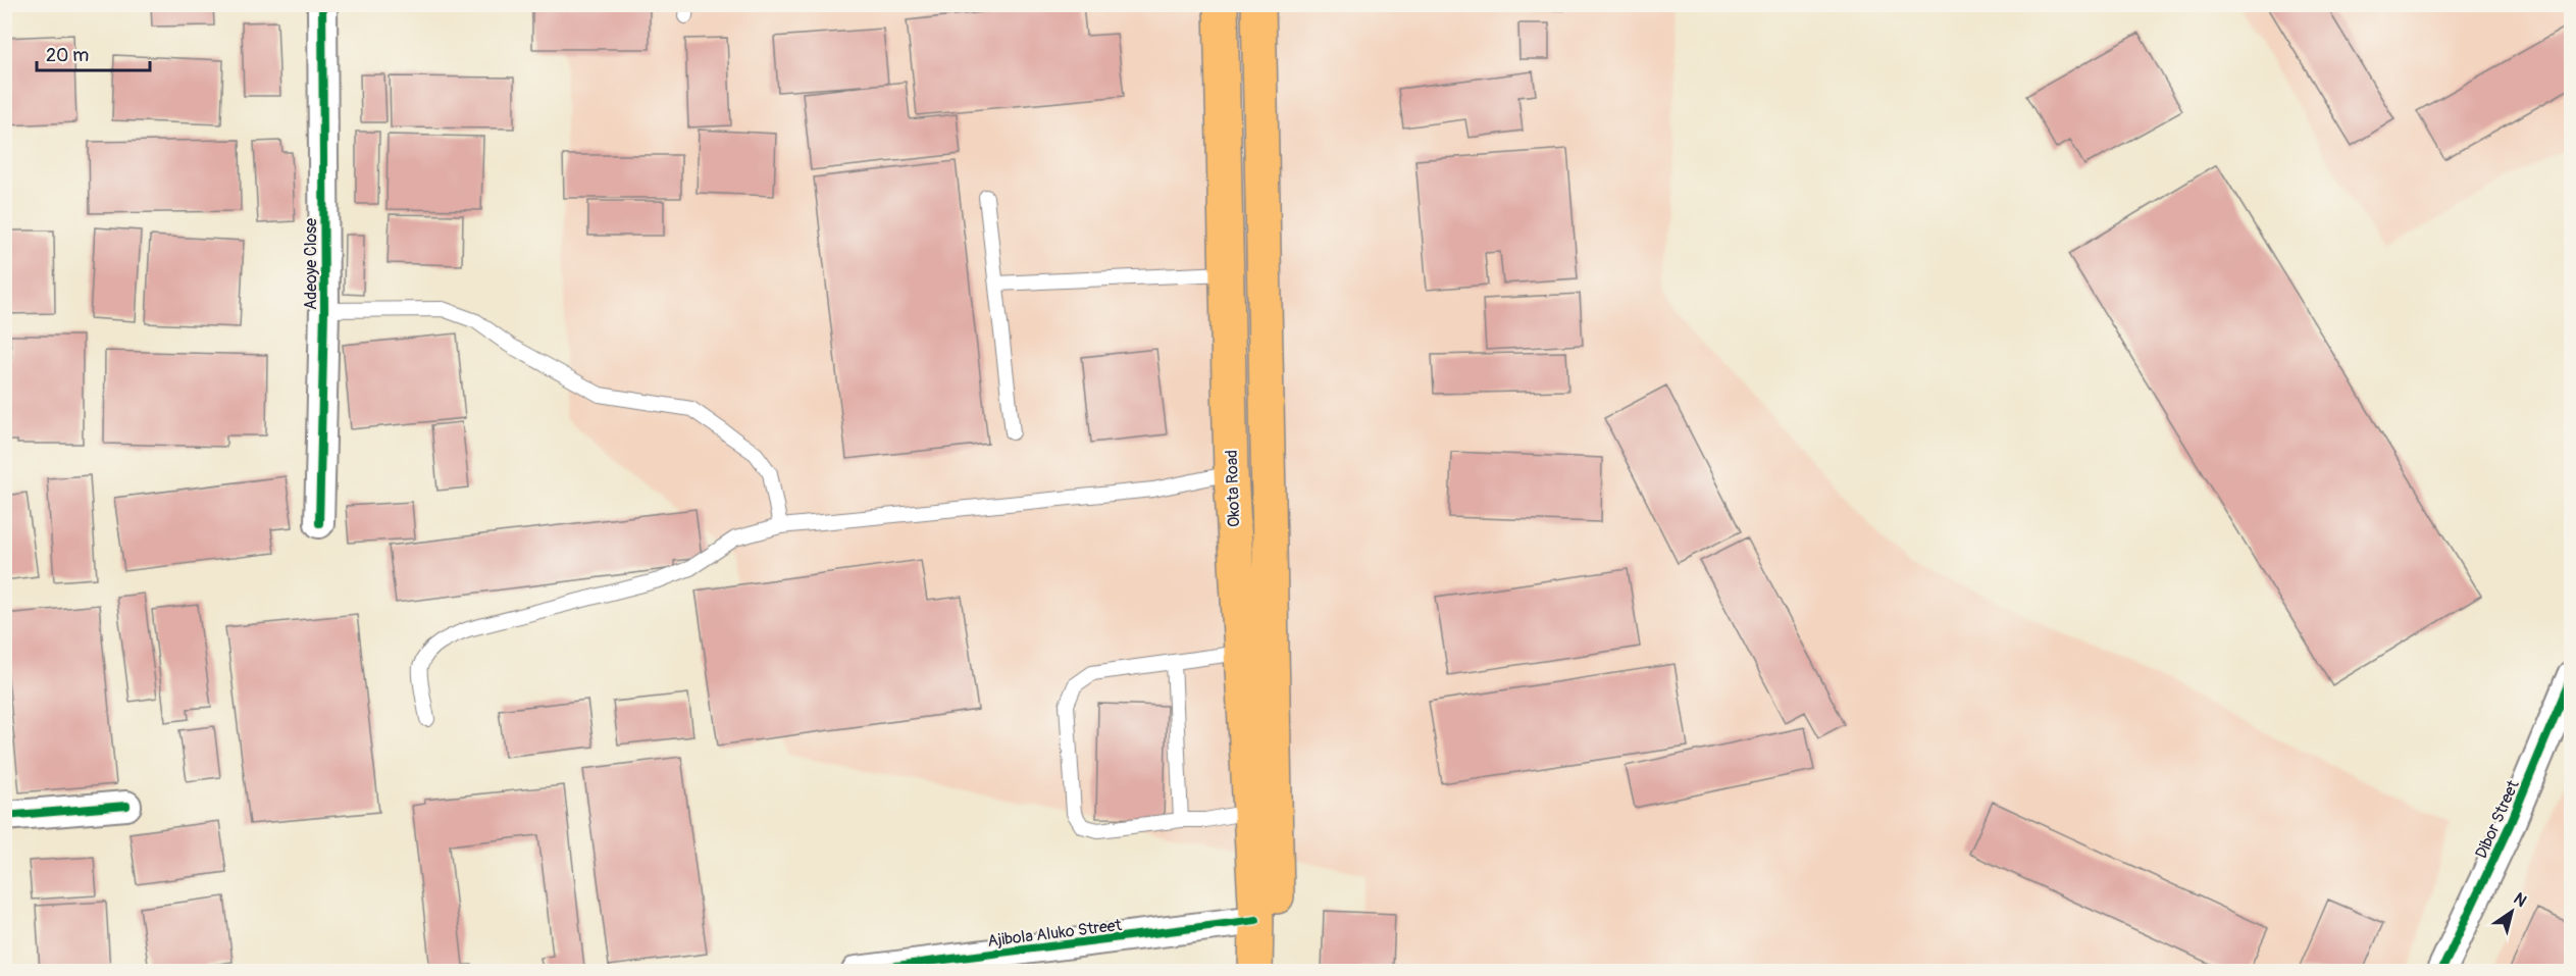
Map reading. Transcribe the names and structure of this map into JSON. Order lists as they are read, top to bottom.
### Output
{
  "streets": {
    "main road": ["Okota Road"],
    "street": ["Adeoye Close", "Dibor Street", "Ajibola Aluko Street"]
  },
  "crossings": [
    ["Okota Road", "Ajibola Aluko Street"]
  ],
  "scale_bar": "20 m",
  "north": "top right"
}
